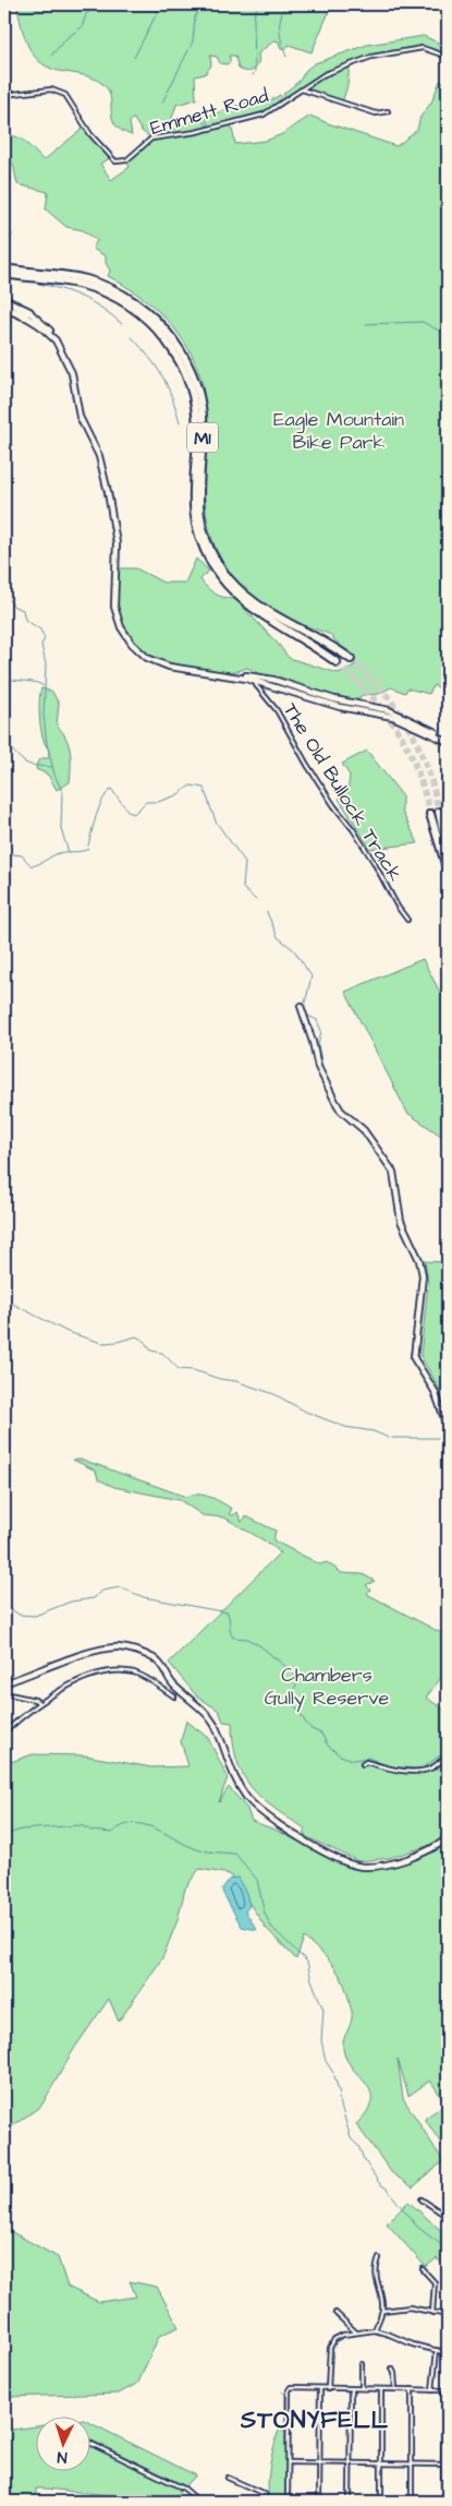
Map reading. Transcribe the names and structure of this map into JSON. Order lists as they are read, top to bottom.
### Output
{
  "streets": {
    "highway": ["M1"],
    "street": ["Emmett Road", "The Old Bullock Track"]
  },
  "districts": ["STONYFELL"],
  "parks": ["Eagle Mountain Bike Park", "Chambers Gully Reserve"],
  "north": "bottom"
}
